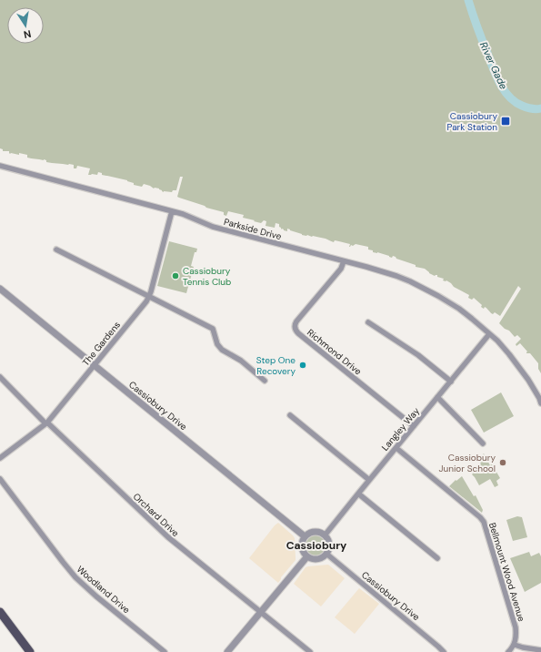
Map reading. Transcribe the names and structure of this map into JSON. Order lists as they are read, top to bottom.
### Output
{
  "streets": {
    "street": [
      "Parkside Drive",
      "The Gardens",
      "Richmond Drive",
      "Cassiobury Drive",
      "Langley Way",
      "Orchard Drive",
      "Bellmount Wood Avenue",
      "Woodland Drive"
    ]
  },
  "crossings": [
    ["Parkside Drive", "The Gardens"],
    ["Parkside Drive", "Richmond Drive"],
    ["Parkside Drive", "Langley Way"],
    ["The Gardens", "Cassiobury Drive"],
    ["The Gardens", "Orchard Drive"],
    ["Richmond Drive", "Langley Way"],
    ["Cassiobury Drive", "Langley Way"],
    ["Langley Way", "Bellmount Wood Avenue"]
  ],
  "districts": ["Cassiobury"],
  "water": ["River Gade"],
  "places": {
    "transit": ["Cassiobury Park Station"],
    "other": ["Cassiobury Tennis Club", "Step One Recovery", "Cassiobury Junior School"]
  },
  "north": "bottom"
}
